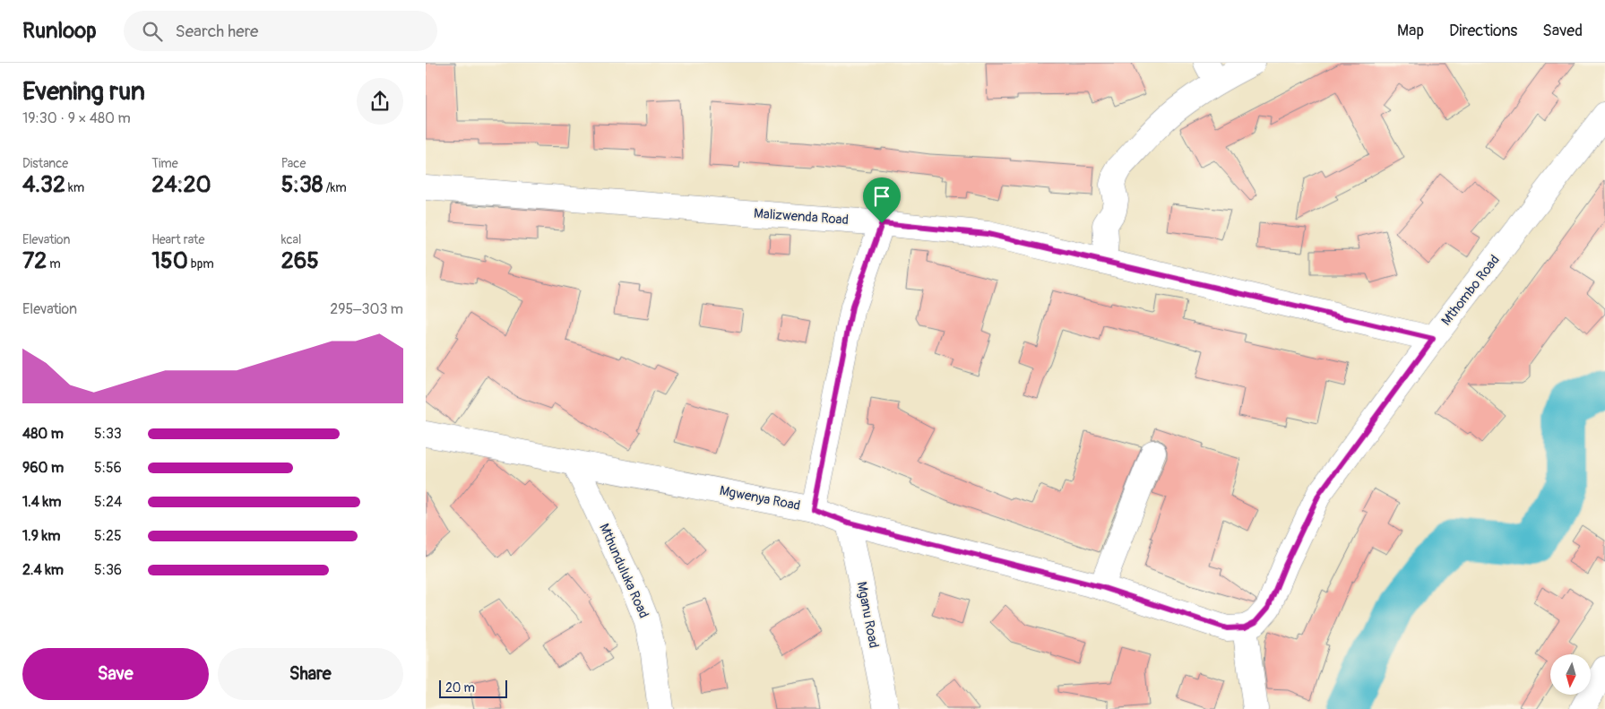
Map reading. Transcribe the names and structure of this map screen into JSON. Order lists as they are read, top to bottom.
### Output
{
  "streets": {
    "street": [
      "Malizwenda Road",
      "Mthombo Road",
      "Mgwenya Road",
      "Mthunduluka Road",
      "Mganu Road"
    ]
  },
  "crossings": [
    ["Malizwenda Road", "Mthombo Road"],
    ["Mthombo Road", "Mgwenya Road"],
    ["Mgwenya Road", "Mthunduluka Road"],
    ["Mgwenya Road", "Mganu Road"]
  ],
  "scale_bar": "20 m",
  "north": "bottom",
  "page": {
    "header": "Runloop",
    "search": "Search here",
    "nav": ["Map", "Directions", "Saved"],
    "heading": ["Evening run", "19:30 · 9 × 480 m"],
    "stats": [
      ["Distance", "4.32 km"],
      ["Time", "24:20"],
      ["Pace", "5:38 /km"],
      ["Elevation", "72 m"],
      ["Heart rate", "150 bpm"],
      ["kcal", "265"]
    ],
    "chart": ["Elevation", "295–303 m"],
    "list": [
      {
        "name": "480 m",
        "note": "5:33"
      },
      {
        "name": "960 m",
        "note": "5:56"
      },
      {
        "name": "1.4 km",
        "note": "5:24"
      },
      {
        "name": "1.9 km",
        "note": "5:25"
      },
      {
        "name": "2.4 km",
        "note": "5:36"
      }
    ],
    "buttons": ["Save", "Share"],
    "scale": "20 m"
  }
}
